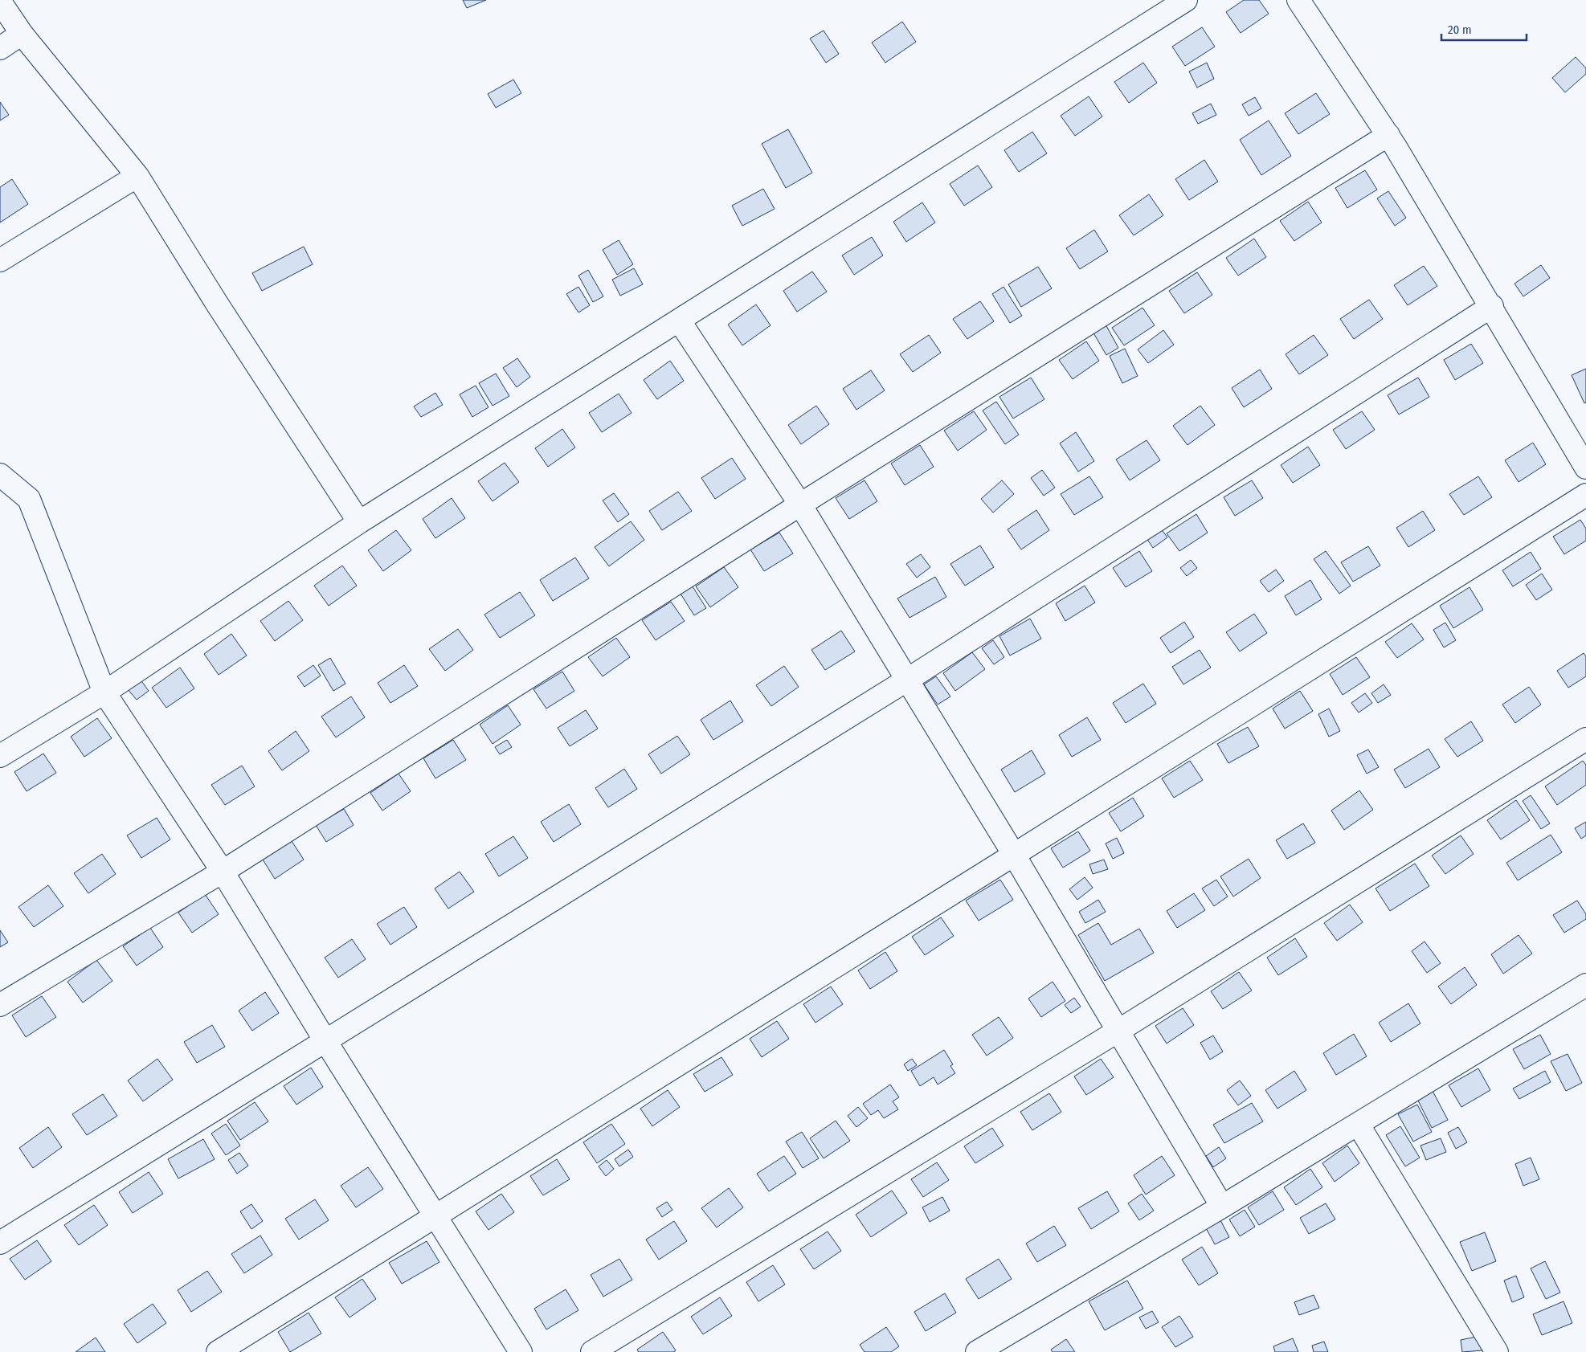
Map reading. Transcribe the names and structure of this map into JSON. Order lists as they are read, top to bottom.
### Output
{
  "scale_bar": "20 m"
}
